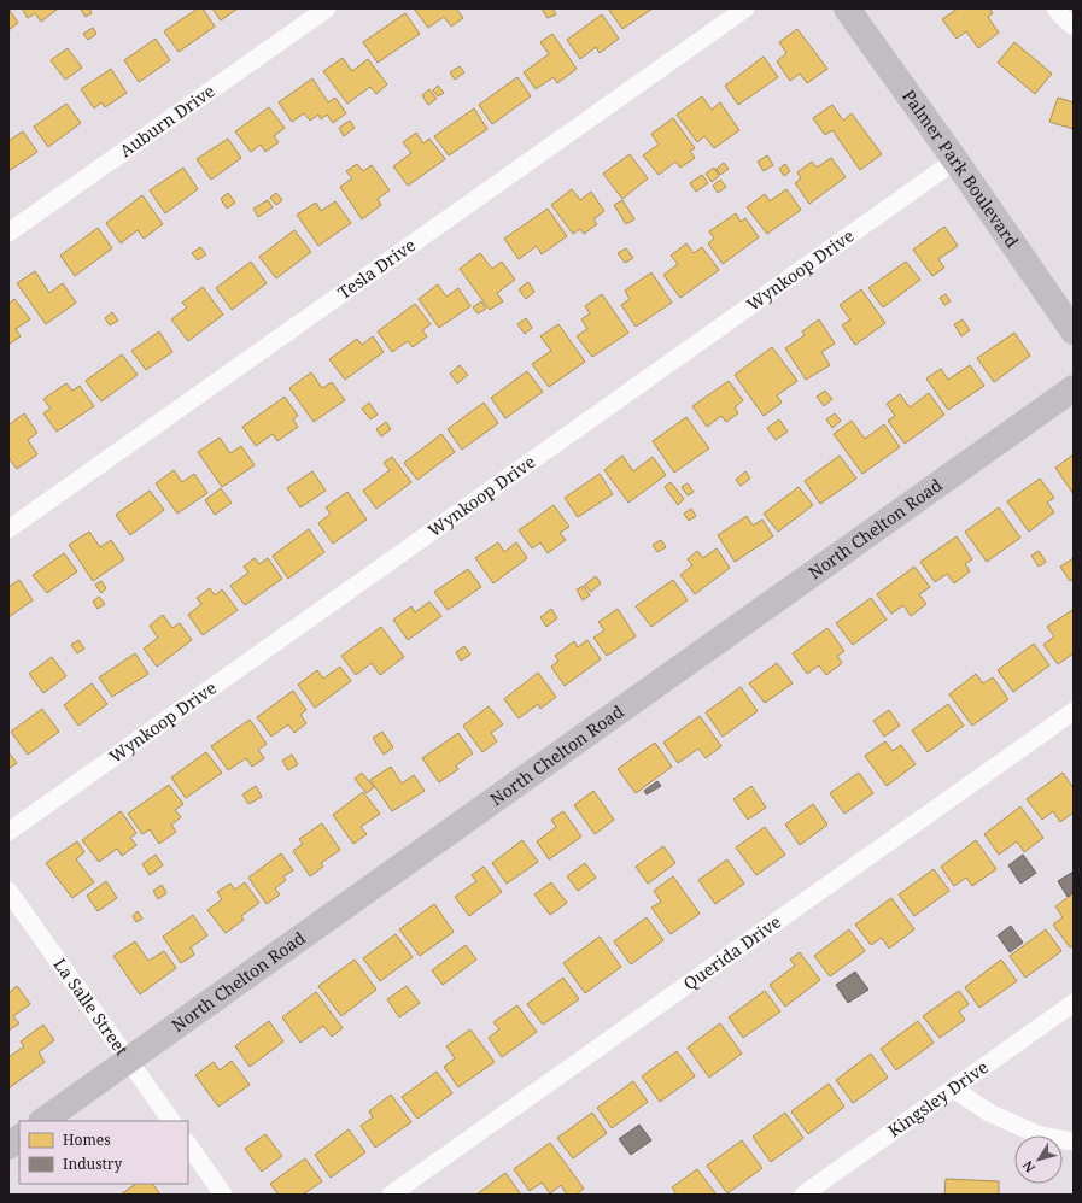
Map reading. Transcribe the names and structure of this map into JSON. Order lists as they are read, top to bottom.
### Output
{
  "streets": {
    "main road": ["Palmer Park Boulevard", "North Chelton Road"],
    "street": [
      "Auburn Drive",
      "Tesla Drive",
      "Wynkoop Drive",
      "Querida Drive",
      "La Salle Street",
      "Kingsley Drive"
    ]
  },
  "crossings": [
    ["Palmer Park Boulevard", "Wynkoop Drive"],
    ["North Chelton Road", "La Salle Street"]
  ],
  "legend": ["Homes", "Industry"],
  "north": "bottom left"
}
